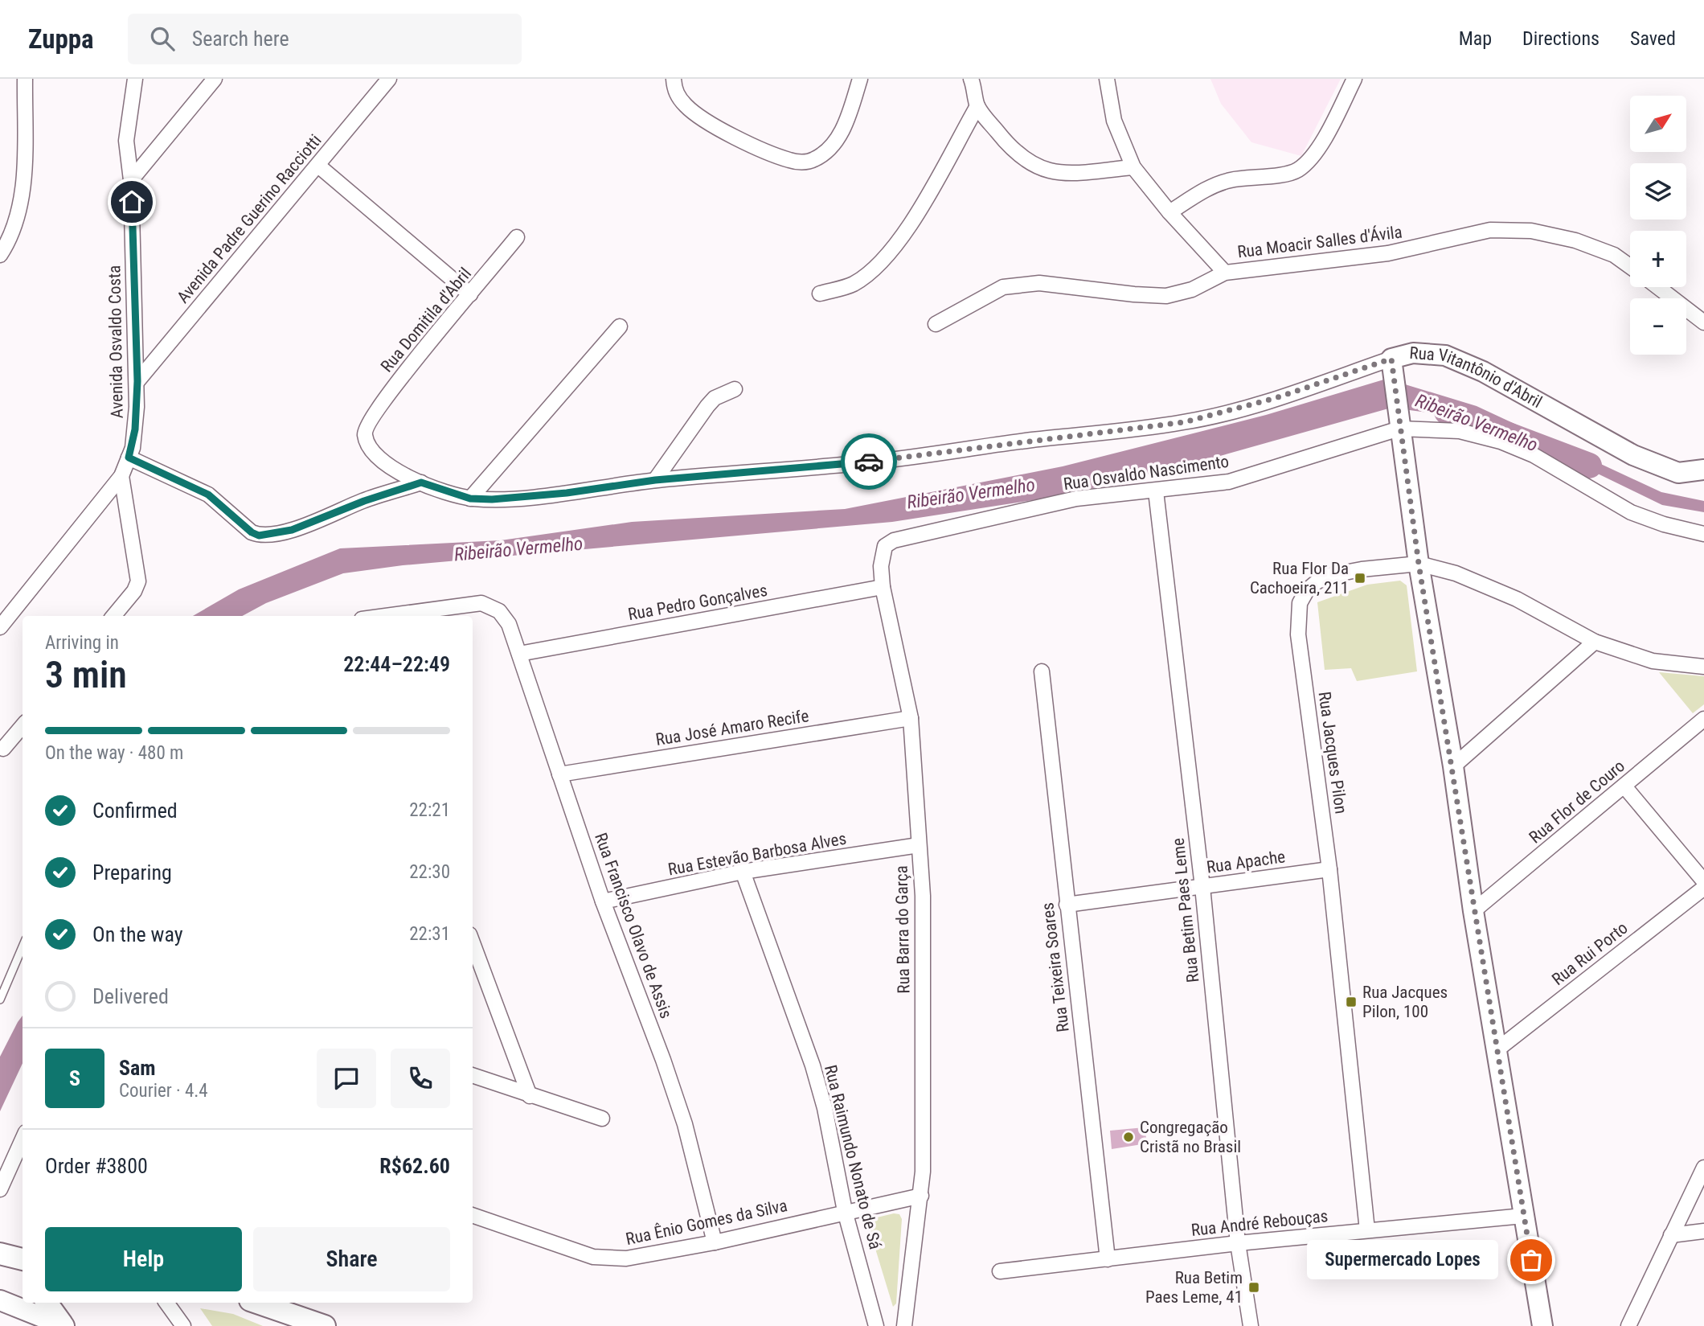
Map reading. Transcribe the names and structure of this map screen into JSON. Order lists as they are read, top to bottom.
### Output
{
  "streets": {
    "street": [
      "Avenida Padre Guerino Racciotti",
      "Rua Moacir Salles d'Ávila",
      "Rua Domitila d'Abril",
      "Avenida Osvaldo Costa",
      "Rua Vitantônio d'Abril",
      "Rua Osvaldo Nascimento",
      "Rua Pedro Gonçalves",
      "Rua José Amaro Recife",
      "Rua Jacques Pilon",
      "Rua Flor de Couro",
      "Rua Estevão Barbosa Alves",
      "Rua Apache",
      "Rua Betim Paes Leme",
      "Rua Francisco Olavo de Assis",
      "Rua Barra do Garça",
      "Rua Rui Porto",
      "Rua Teixeira Soares",
      "Rua Raimundo Nonato de Sá",
      "Rua Ênio Gomes da Silva",
      "Rua André Rebouças"
    ]
  },
  "crossings": [
    ["Avenida Padre Guerino Racciotti", "Avenida Osvaldo Costa"],
    ["Rua Domitila d'Abril", "Rua Vitantônio d'Abril"],
    ["Rua Osvaldo Nascimento", "Rua Betim Paes Leme"],
    ["Rua Osvaldo Nascimento", "Rua Barra do Garça"],
    ["Rua Pedro Gonçalves", "Rua Francisco Olavo de Assis"],
    ["Rua Pedro Gonçalves", "Rua Barra do Garça"],
    ["Rua José Amaro Recife", "Rua Francisco Olavo de Assis"],
    ["Rua José Amaro Recife", "Rua Barra do Garça"],
    ["Rua Jacques Pilon", "Rua Apache"],
    ["Rua Jacques Pilon", "Rua André Rebouças"],
    ["Rua Estevão Barbosa Alves", "Rua Francisco Olavo de Assis"],
    ["Rua Estevão Barbosa Alves", "Rua Barra do Garça"],
    ["Rua Estevão Barbosa Alves", "Rua Raimundo Nonato de Sá"],
    ["Rua Apache", "Rua Betim Paes Leme"],
    ["Rua Apache", "Rua Teixeira Soares"],
    ["Rua Betim Paes Leme", "Rua André Rebouças"],
    ["Rua Francisco Olavo de Assis", "Rua Ênio Gomes da Silva"],
    ["Rua Barra do Garça", "Rua Ênio Gomes da Silva"],
    ["Rua Teixeira Soares", "Rua André Rebouças"],
    ["Rua Raimundo Nonato de Sá", "Rua Ênio Gomes da Silva"]
  ],
  "water": ["Ribeirão Vermelho"],
  "places": {
    "transit": ["Rua Flor Da Cachoeira, 211", "Rua Jacques Pilon, 100", "Rua Betim Paes Leme, 41"],
    "other": ["Congregação Cristã no Brasil", "Supermercado Lopes"]
  },
  "north": "top right",
  "page": {
    "header": "Zuppa",
    "search": "Search here",
    "nav": ["Map", "Directions", "Saved"],
    "map_buttons": ["+", "−"],
    "heading": ["3 min", "Arriving in", "22:44–22:49"],
    "panel": [
      "Sam",
      "Courier · 4.4",
      "Order #3800",
      "R$62.60"
    ],
    "bar": "On the way · 480 m",
    "list": [
      ["Confirmed", "22:21"],
      ["Preparing", "22:30"],
      ["On the way", "22:31"],
      "Delivered"
    ],
    "round": "S",
    "buttons": ["Help", "Share"],
    "bubble": "Supermercado Lopes"
  }
}
